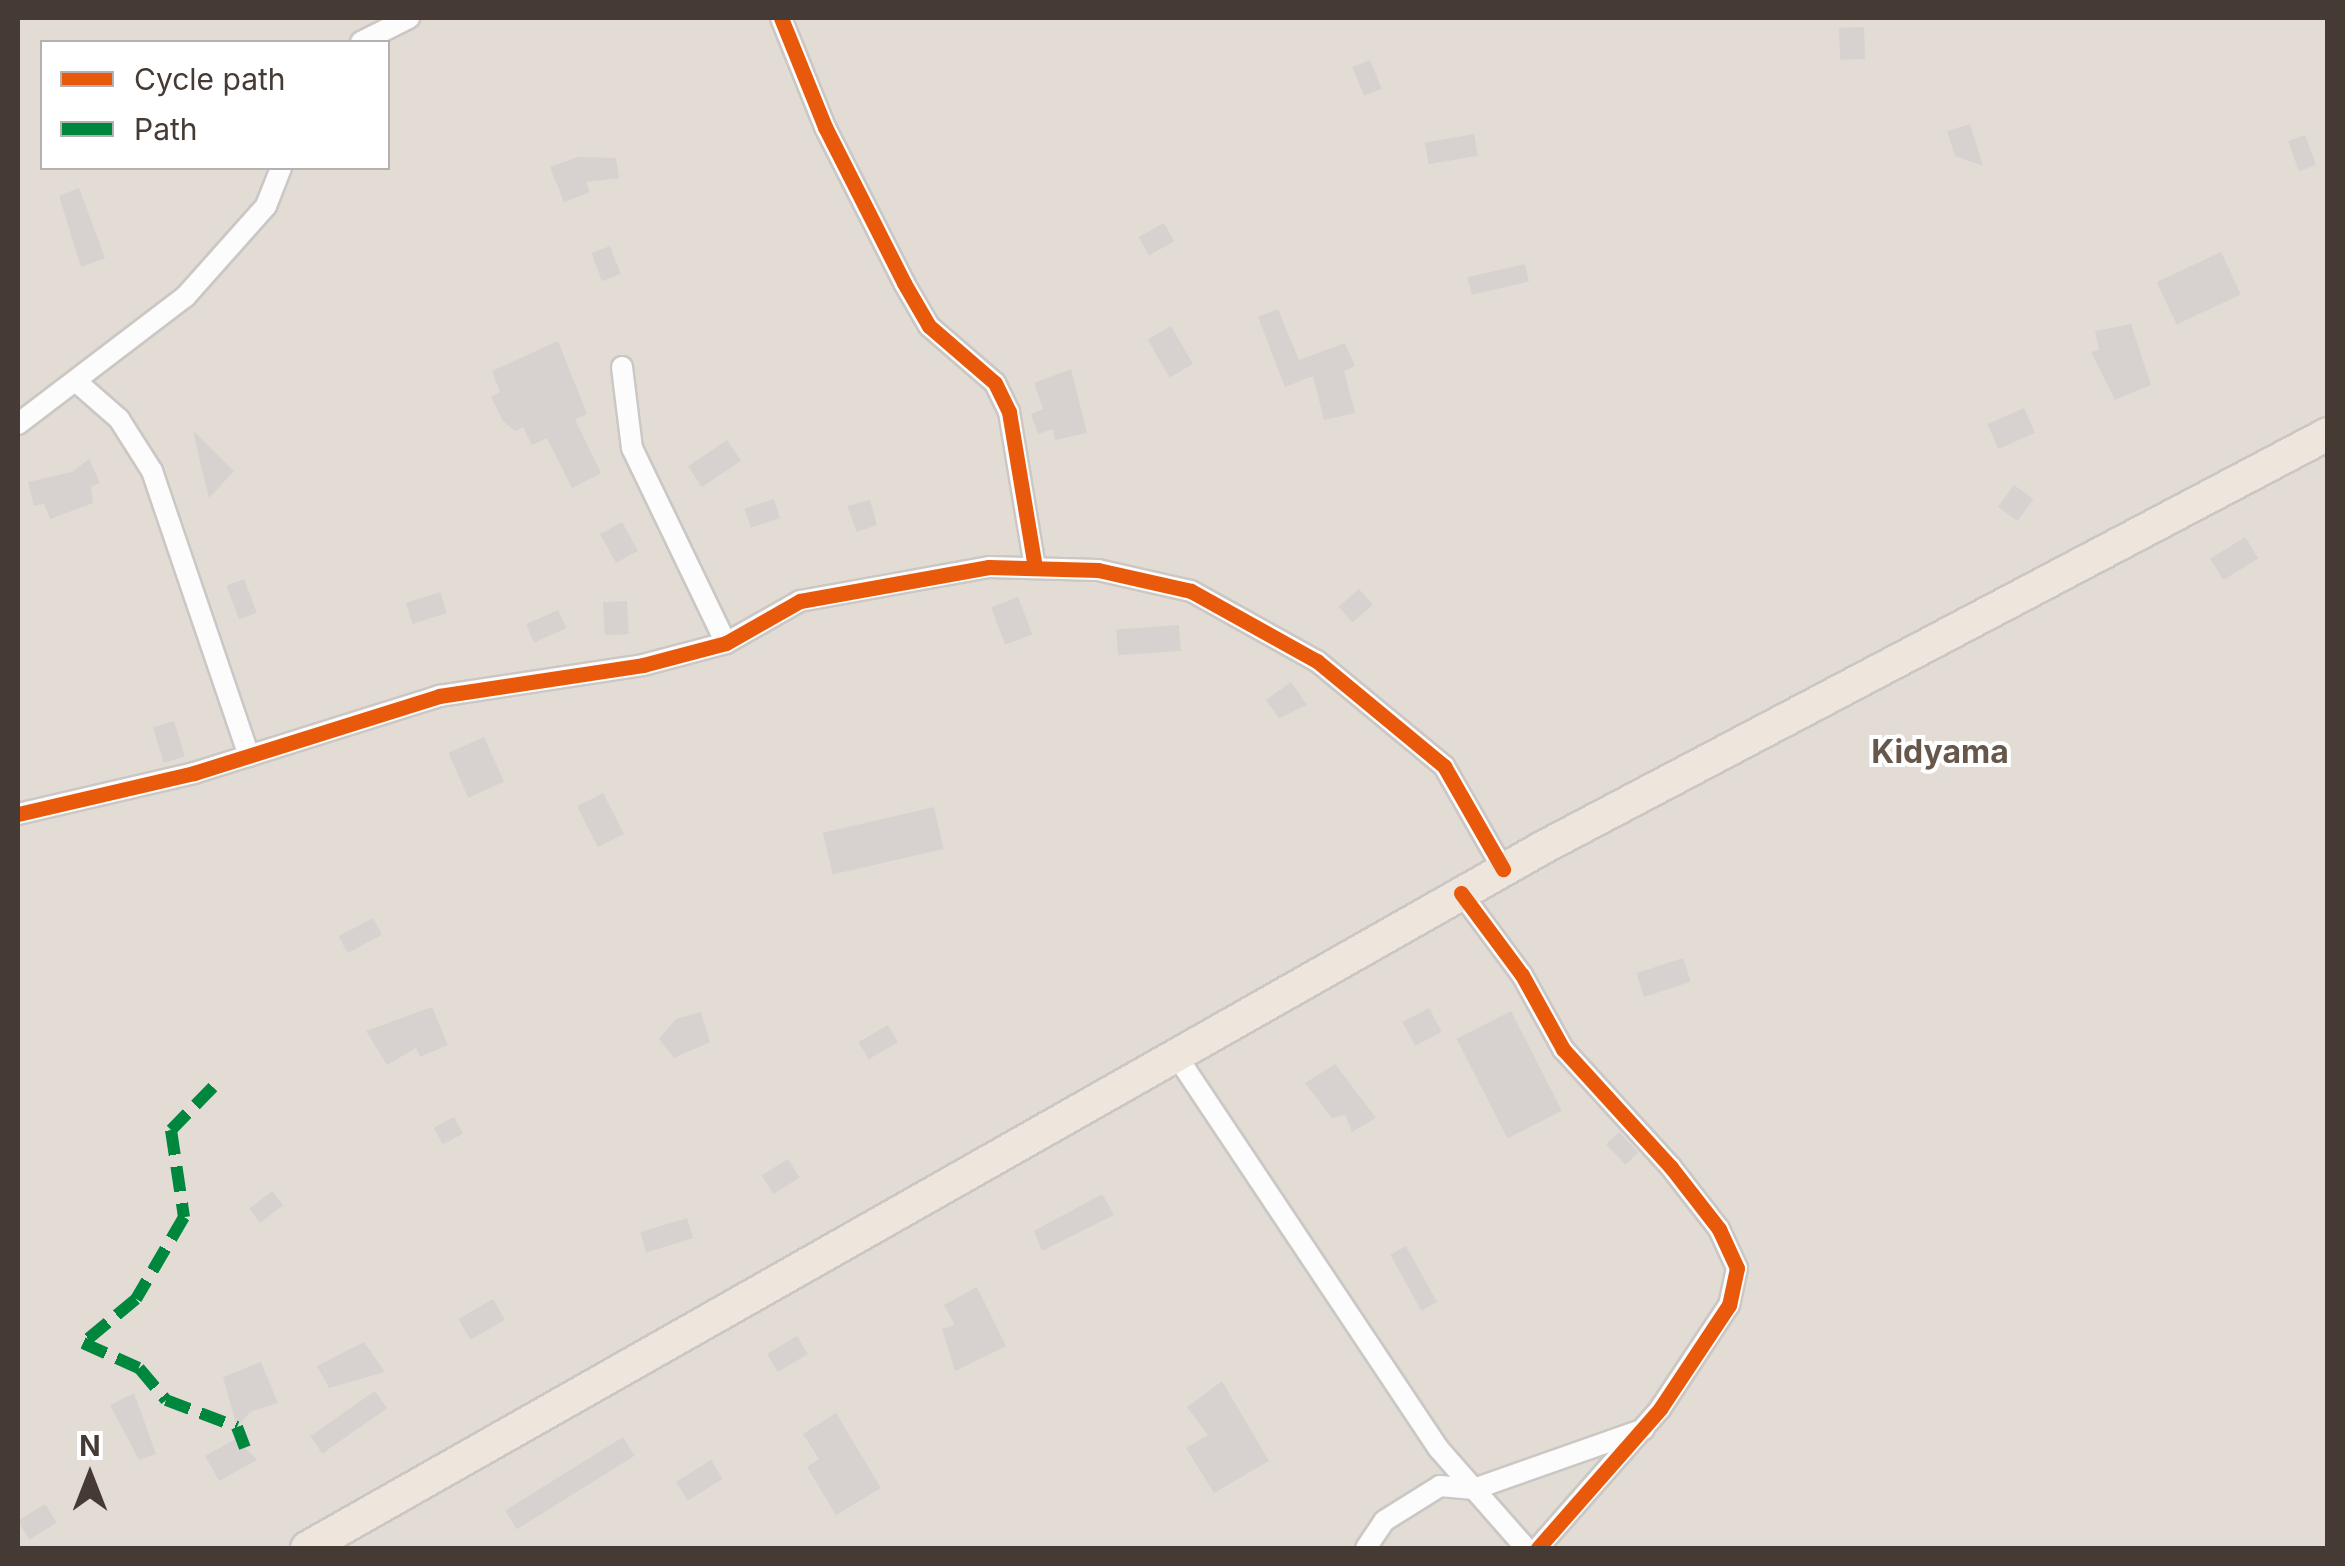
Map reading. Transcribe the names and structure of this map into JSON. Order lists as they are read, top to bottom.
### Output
{
  "districts": ["Kidyama"],
  "legend": ["Cycle path", "Path"],
  "north": "top"
}
